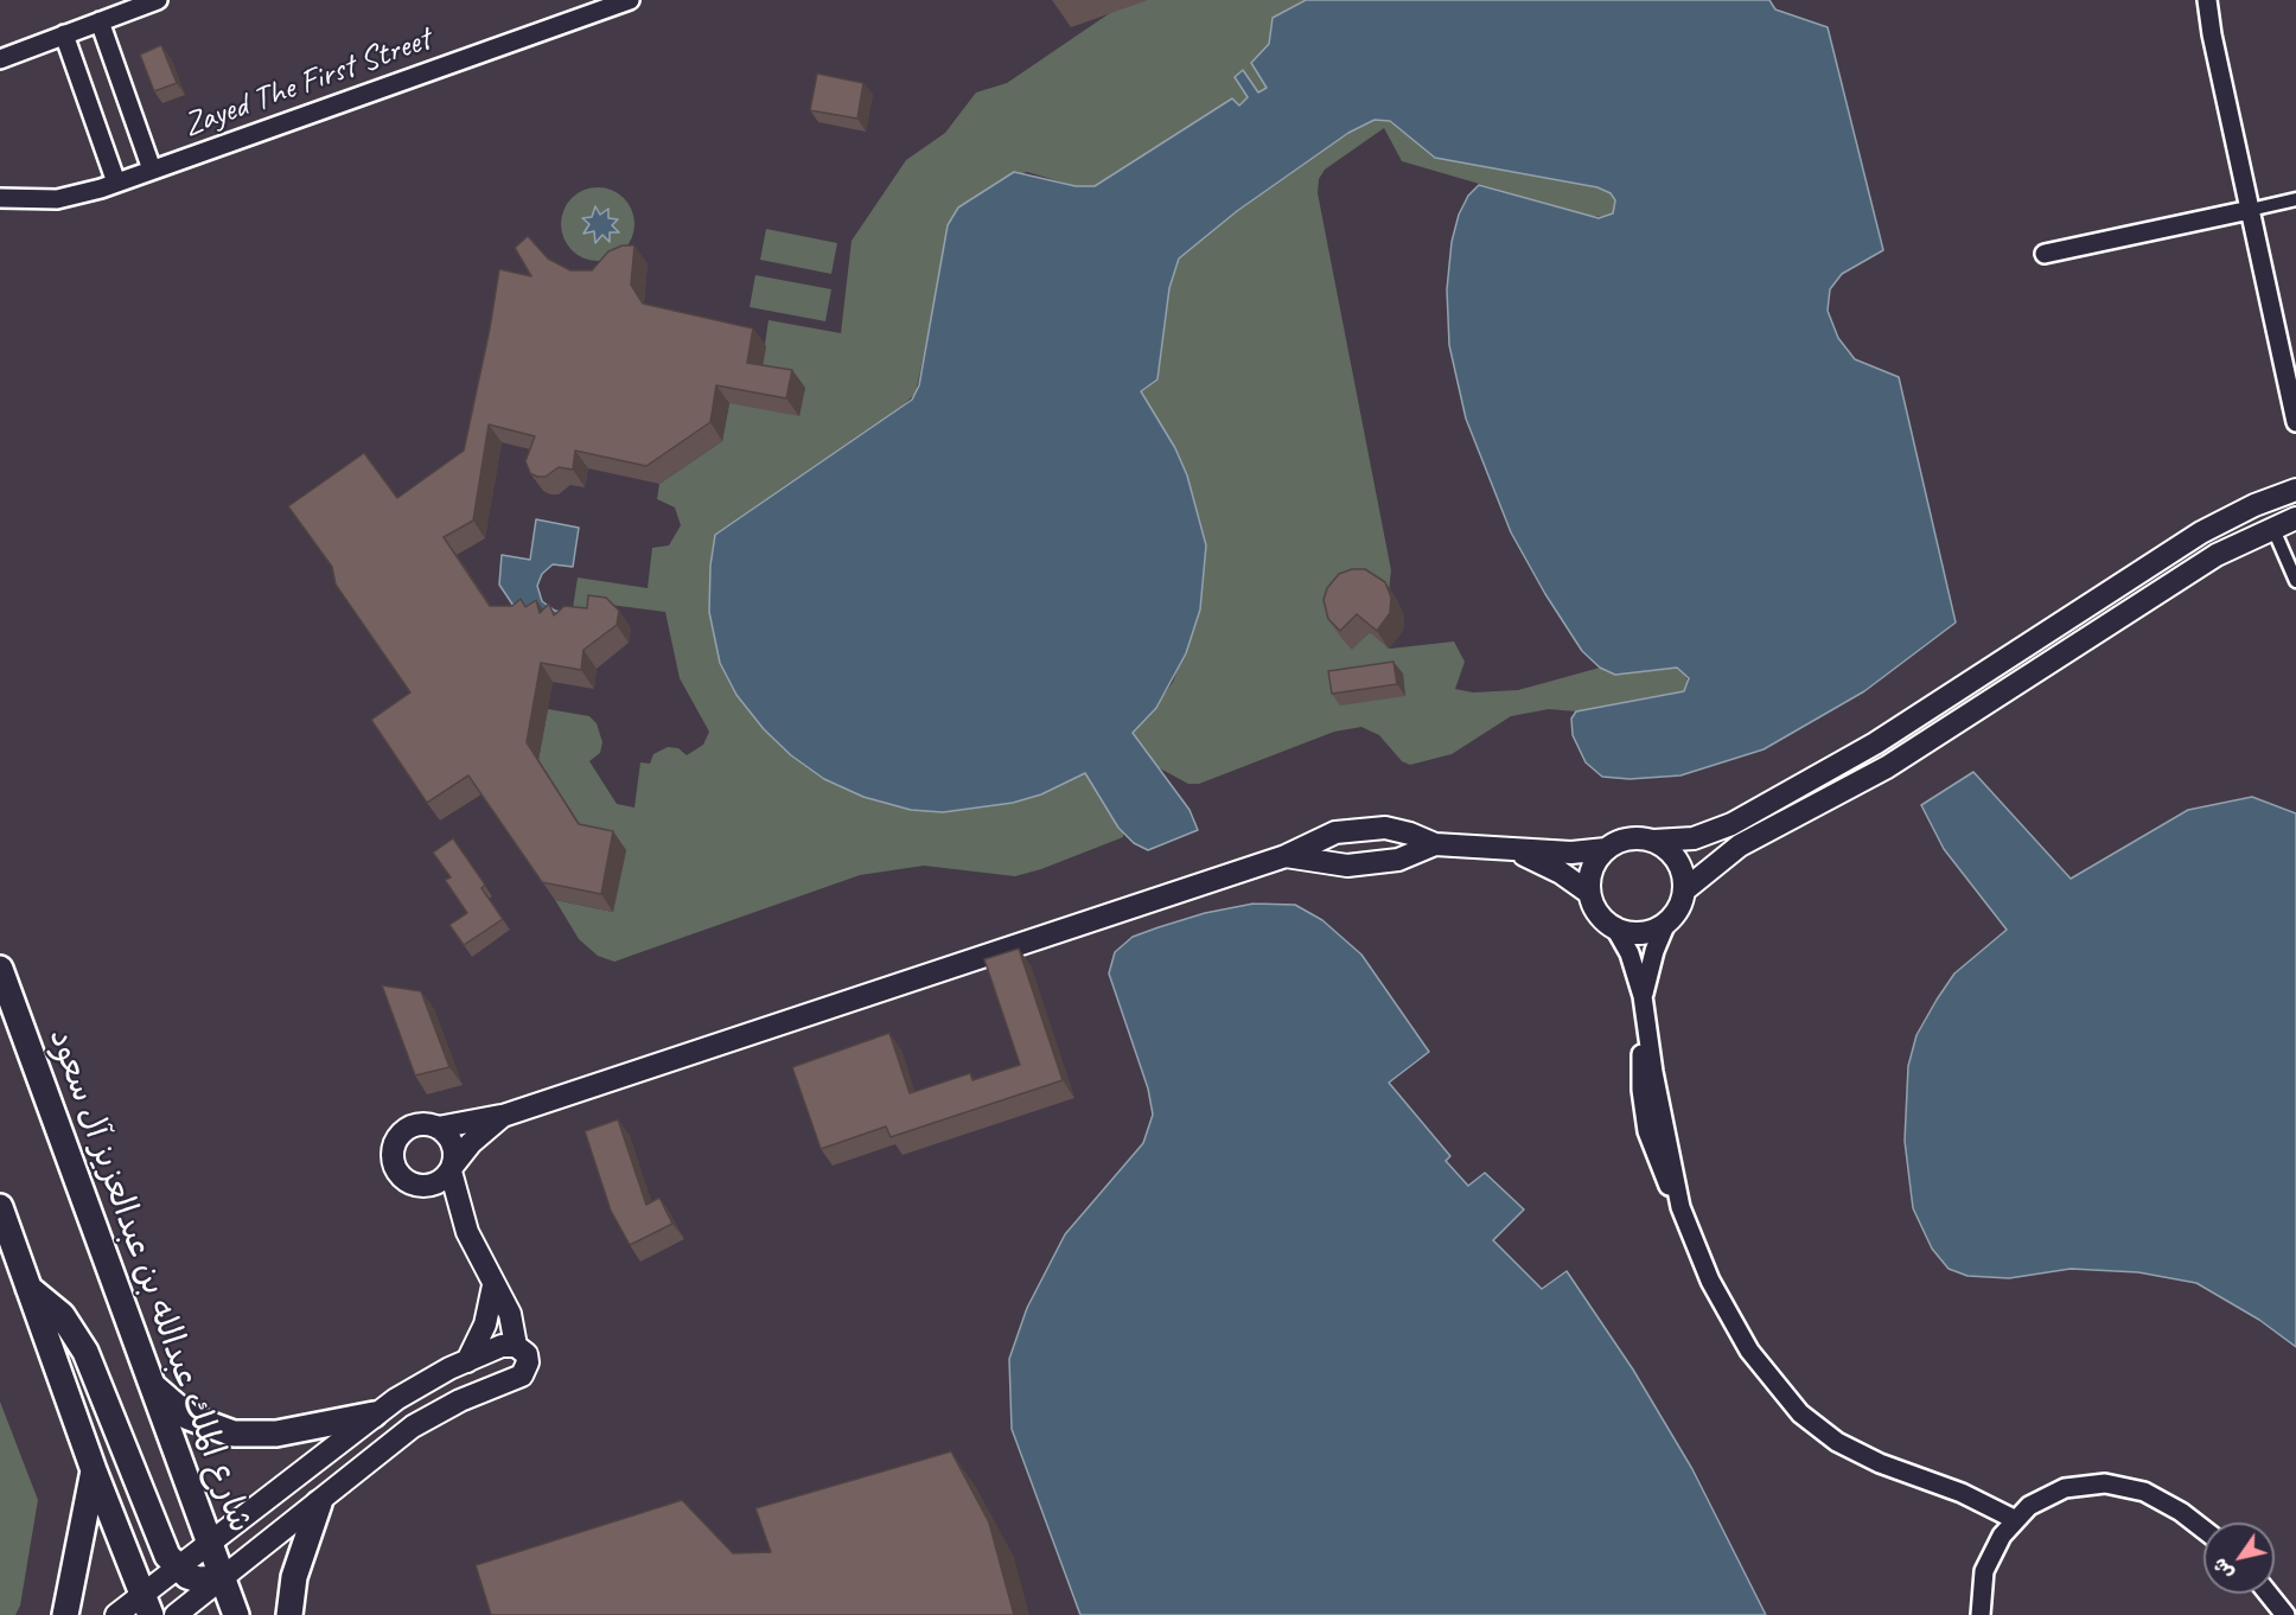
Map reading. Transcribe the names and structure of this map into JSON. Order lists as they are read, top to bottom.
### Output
{
  "streets": {
    "main road": ["شارع الملك عبدالله بن عبدالعزيز آل سعود"],
    "street": ["Zayed The First Street"]
  },
  "north": "bottom left"
}
